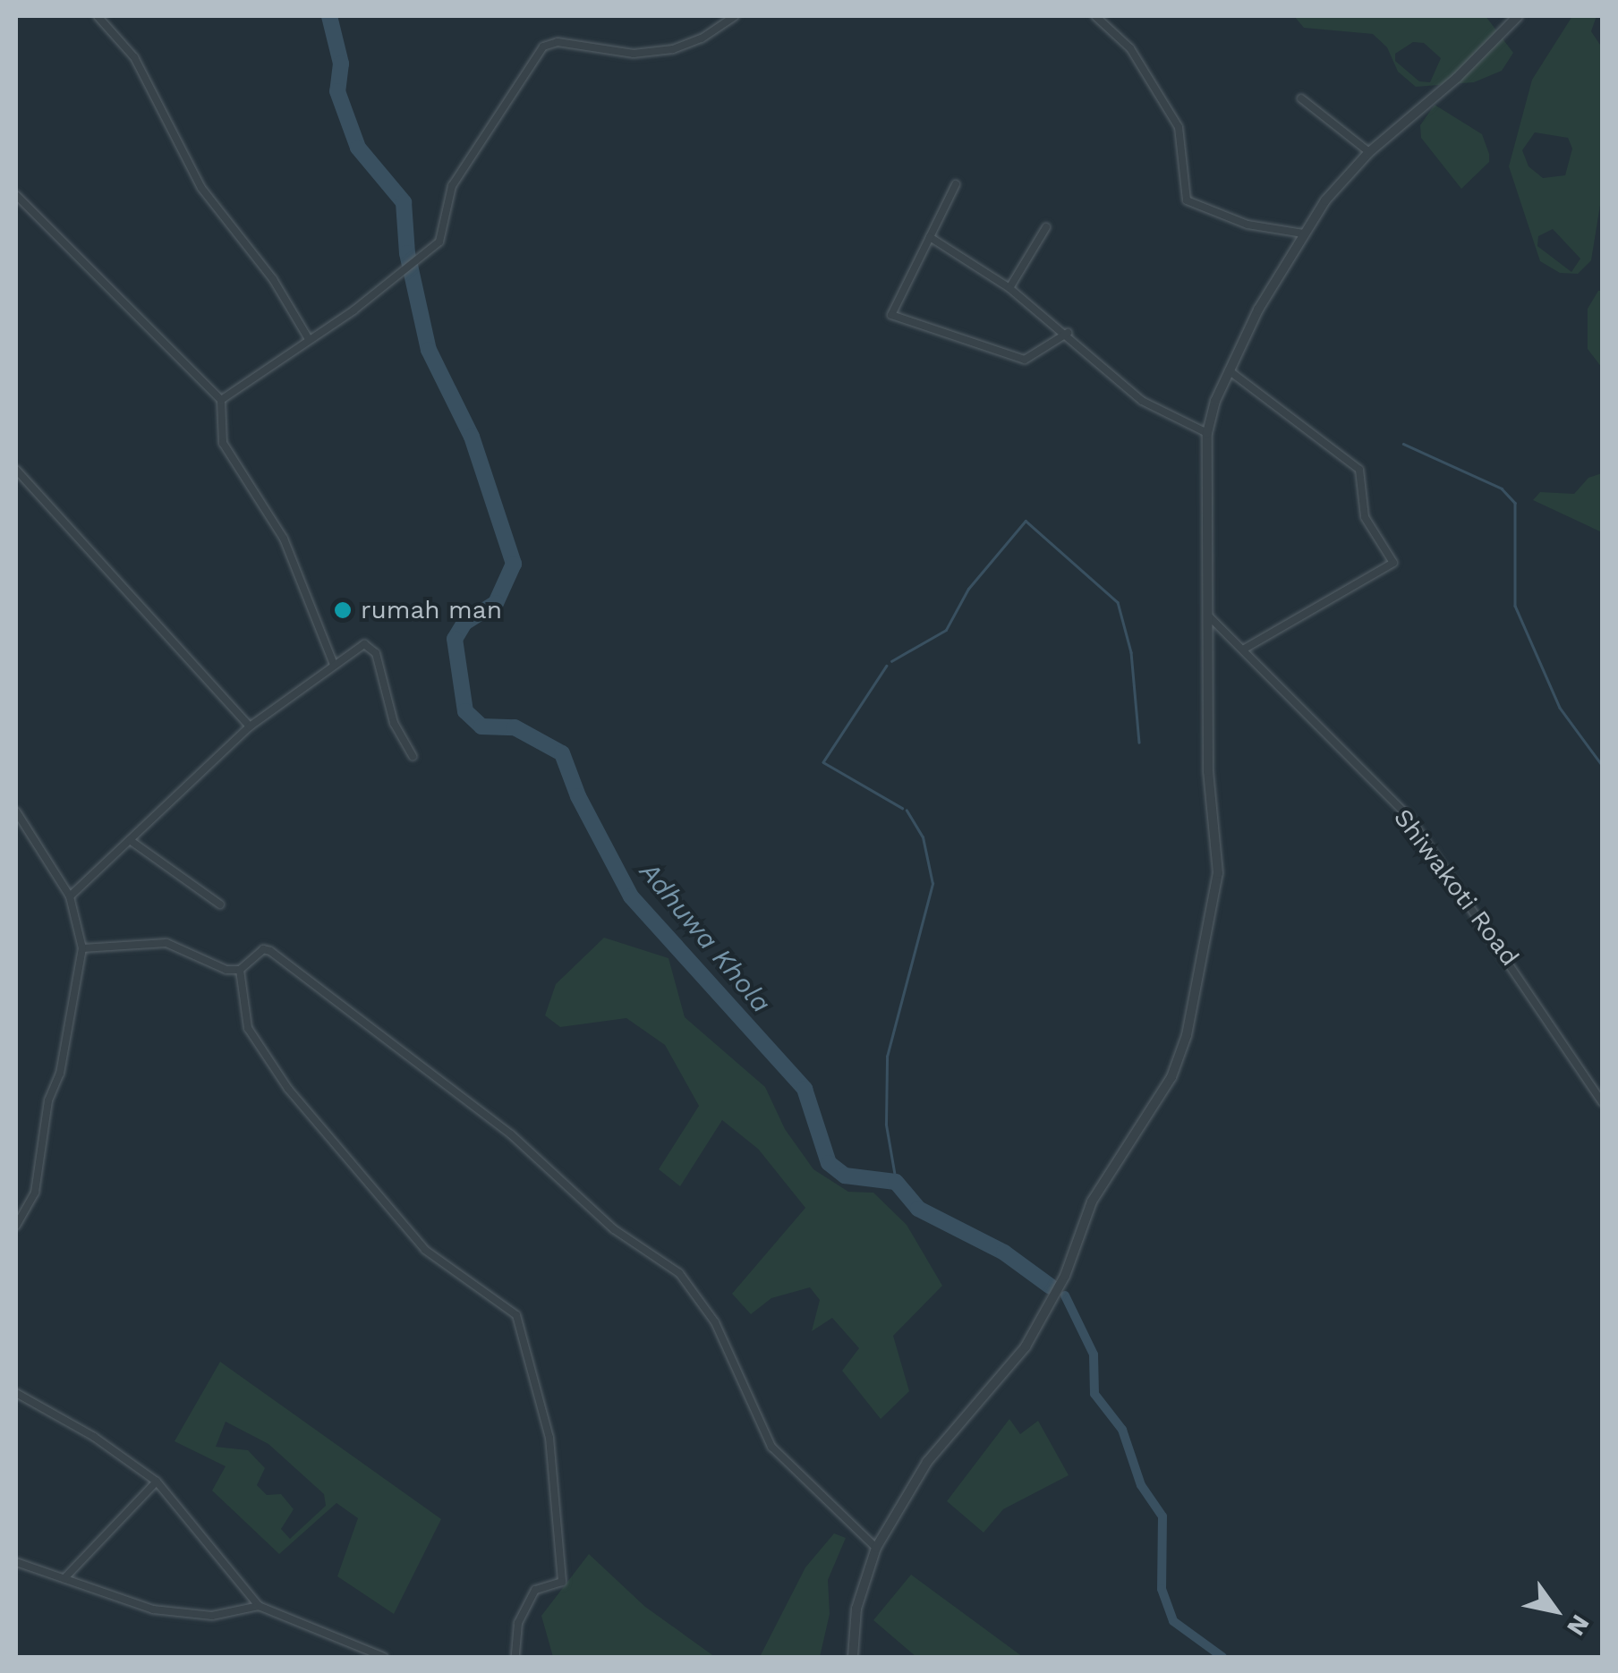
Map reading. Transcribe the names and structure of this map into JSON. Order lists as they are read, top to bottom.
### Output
{
  "streets": {
    "street": ["Shiwakoti Road"]
  },
  "water": ["Adhuwa Khola"],
  "places": ["rumah man"],
  "north": "bottom right"
}
